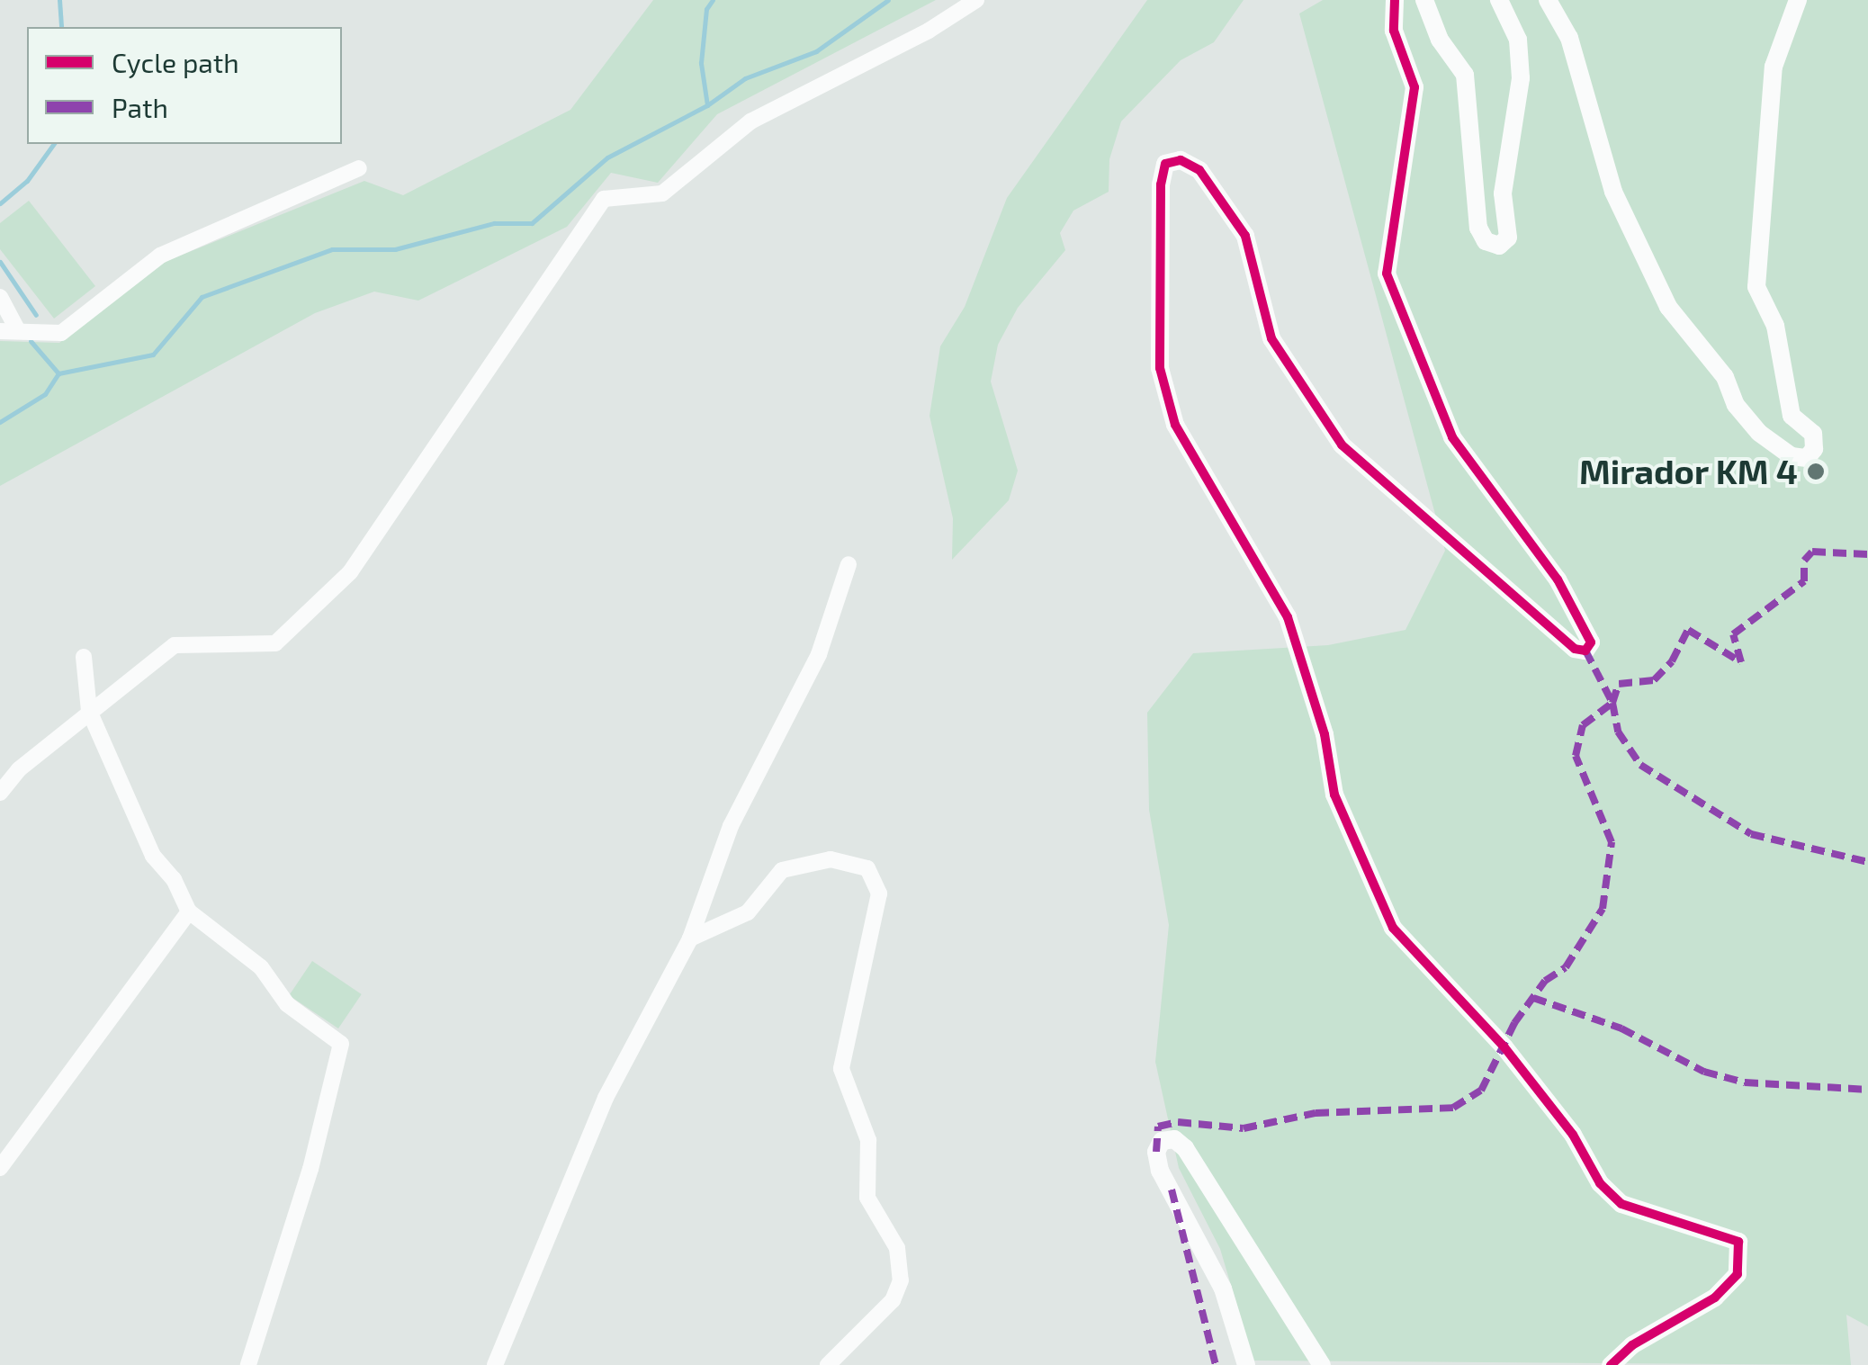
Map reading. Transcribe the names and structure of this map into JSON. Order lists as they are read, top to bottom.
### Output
{
  "places": ["Mirador KM 4"],
  "legend": ["Cycle path", "Path"]
}
